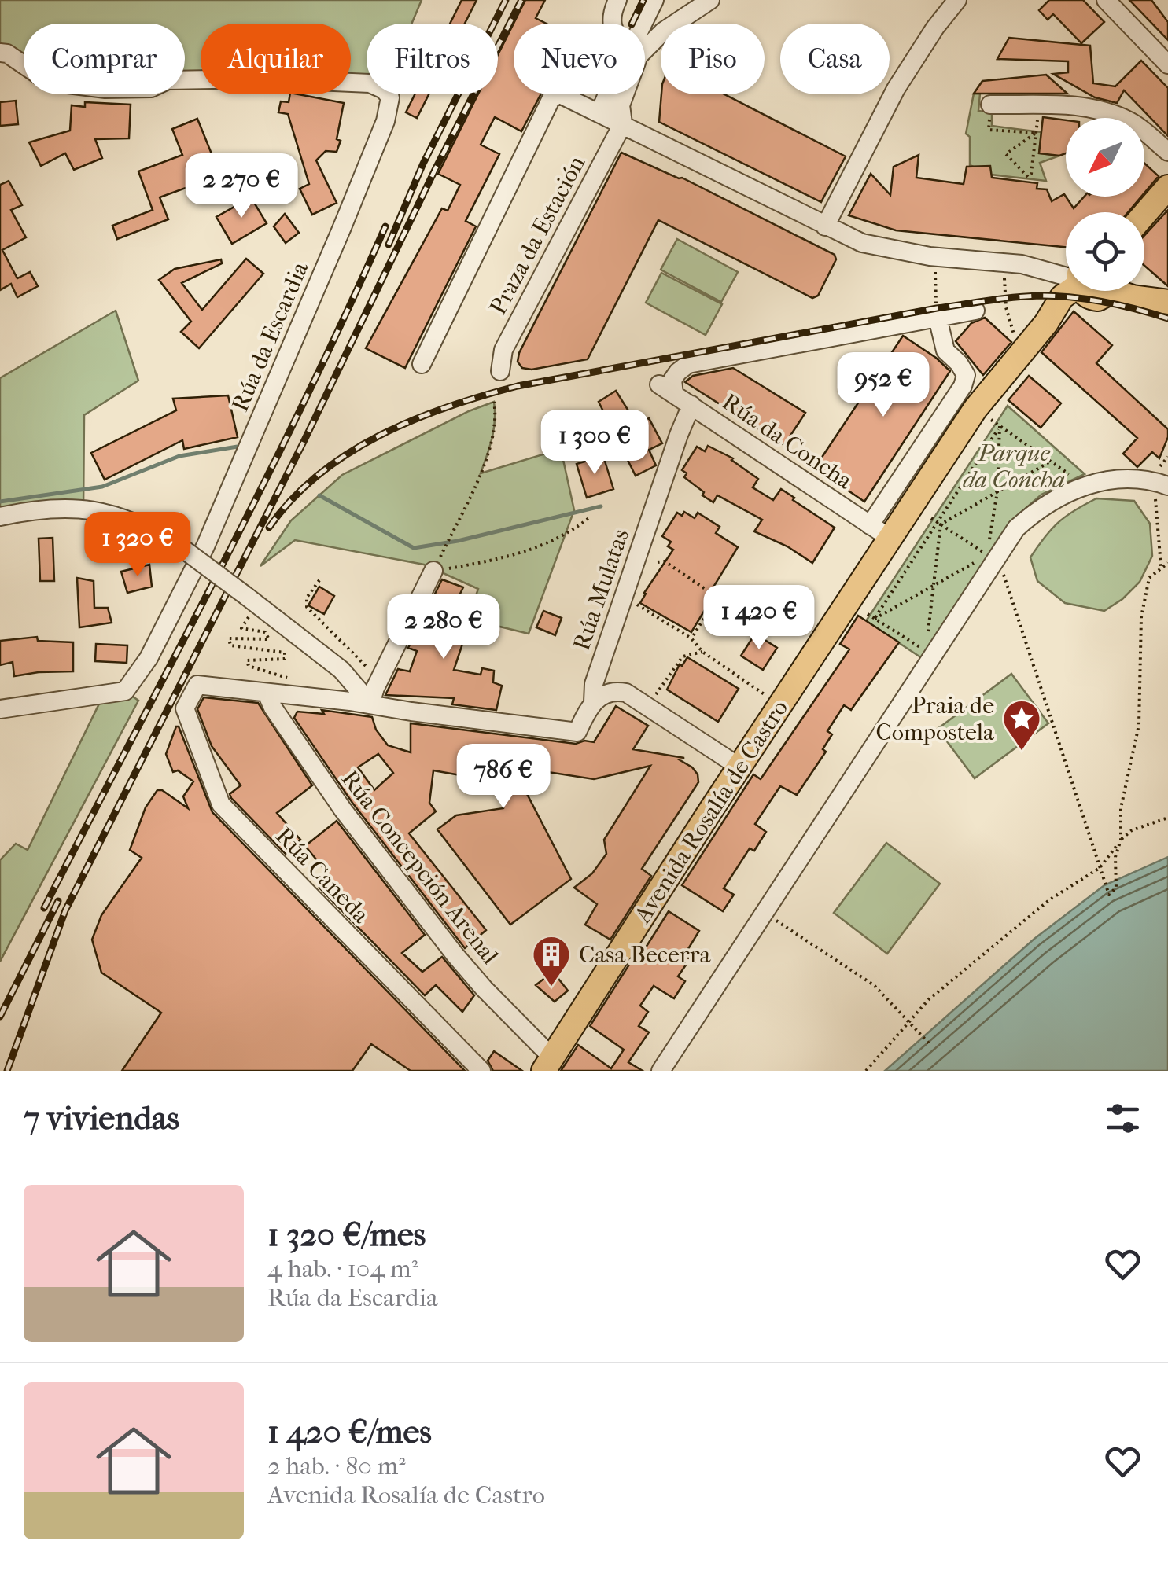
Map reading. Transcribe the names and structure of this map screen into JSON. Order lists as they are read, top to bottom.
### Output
{
  "streets": {
    "main road": ["Avenida Rosalía de Castro"],
    "street": [
      "Praza da Estación",
      "Rúa da Escardia",
      "Rúa da Concha",
      "Rúa Mulatas",
      "Rúa Concepción Arenal",
      "Rúa Caneda"
    ]
  },
  "crossings": [
    ["Rúa da Concha", "Rúa Mulatas"],
    ["Rúa da Concha", "Avenida Rosalía de Castro"],
    ["Avenida Rosalía de Castro", "Rúa Concepción Arenal"],
    ["Rúa Concepción Arenal", "Rúa Caneda"]
  ],
  "parks": ["Parque da Concha"],
  "places": {
    "place": ["Praia de Compostela"],
    "building": ["Casa Becerra"]
  },
  "north": "bottom left",
  "page": {
    "chip": [
      "Comprar",
      "Alquilar",
      "Filtros",
      "Nuevo",
      "Piso",
      "Casa"
    ],
    "price": [
      "2 270 €",
      "952 €",
      "1 300 €",
      "1 320 €",
      "1 420 €",
      "2 280 €",
      "786 €"
    ],
    "heading": "7 viviendas",
    "list": [
      {
        "name": "1 320 €/mes",
        "note": "4 hab. · 104 m² · Rúa da Escardia"
      },
      {
        "name": "1 420 €/mes",
        "note": "2 hab. · 80 m² · Avenida Rosalía de Castro"
      }
    ]
  }
}
